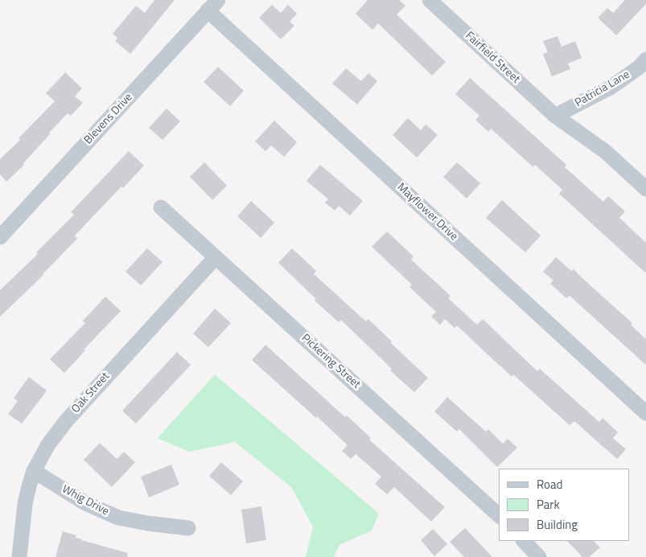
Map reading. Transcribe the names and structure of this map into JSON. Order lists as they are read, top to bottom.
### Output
{
  "streets": {
    "street": [
      "Fairfield Street",
      "Patricia Lane",
      "Blevens Drive",
      "Mayflower Drive",
      "Pickering Street",
      "Oak Street",
      "Whig Drive"
    ]
  },
  "crossings": [
    ["Fairfield Street", "Patricia Lane"],
    ["Blevens Drive", "Mayflower Drive"],
    ["Pickering Street", "Oak Street"],
    ["Oak Street", "Whig Drive"]
  ],
  "legend": ["Road", "Park", "Building"]
}
